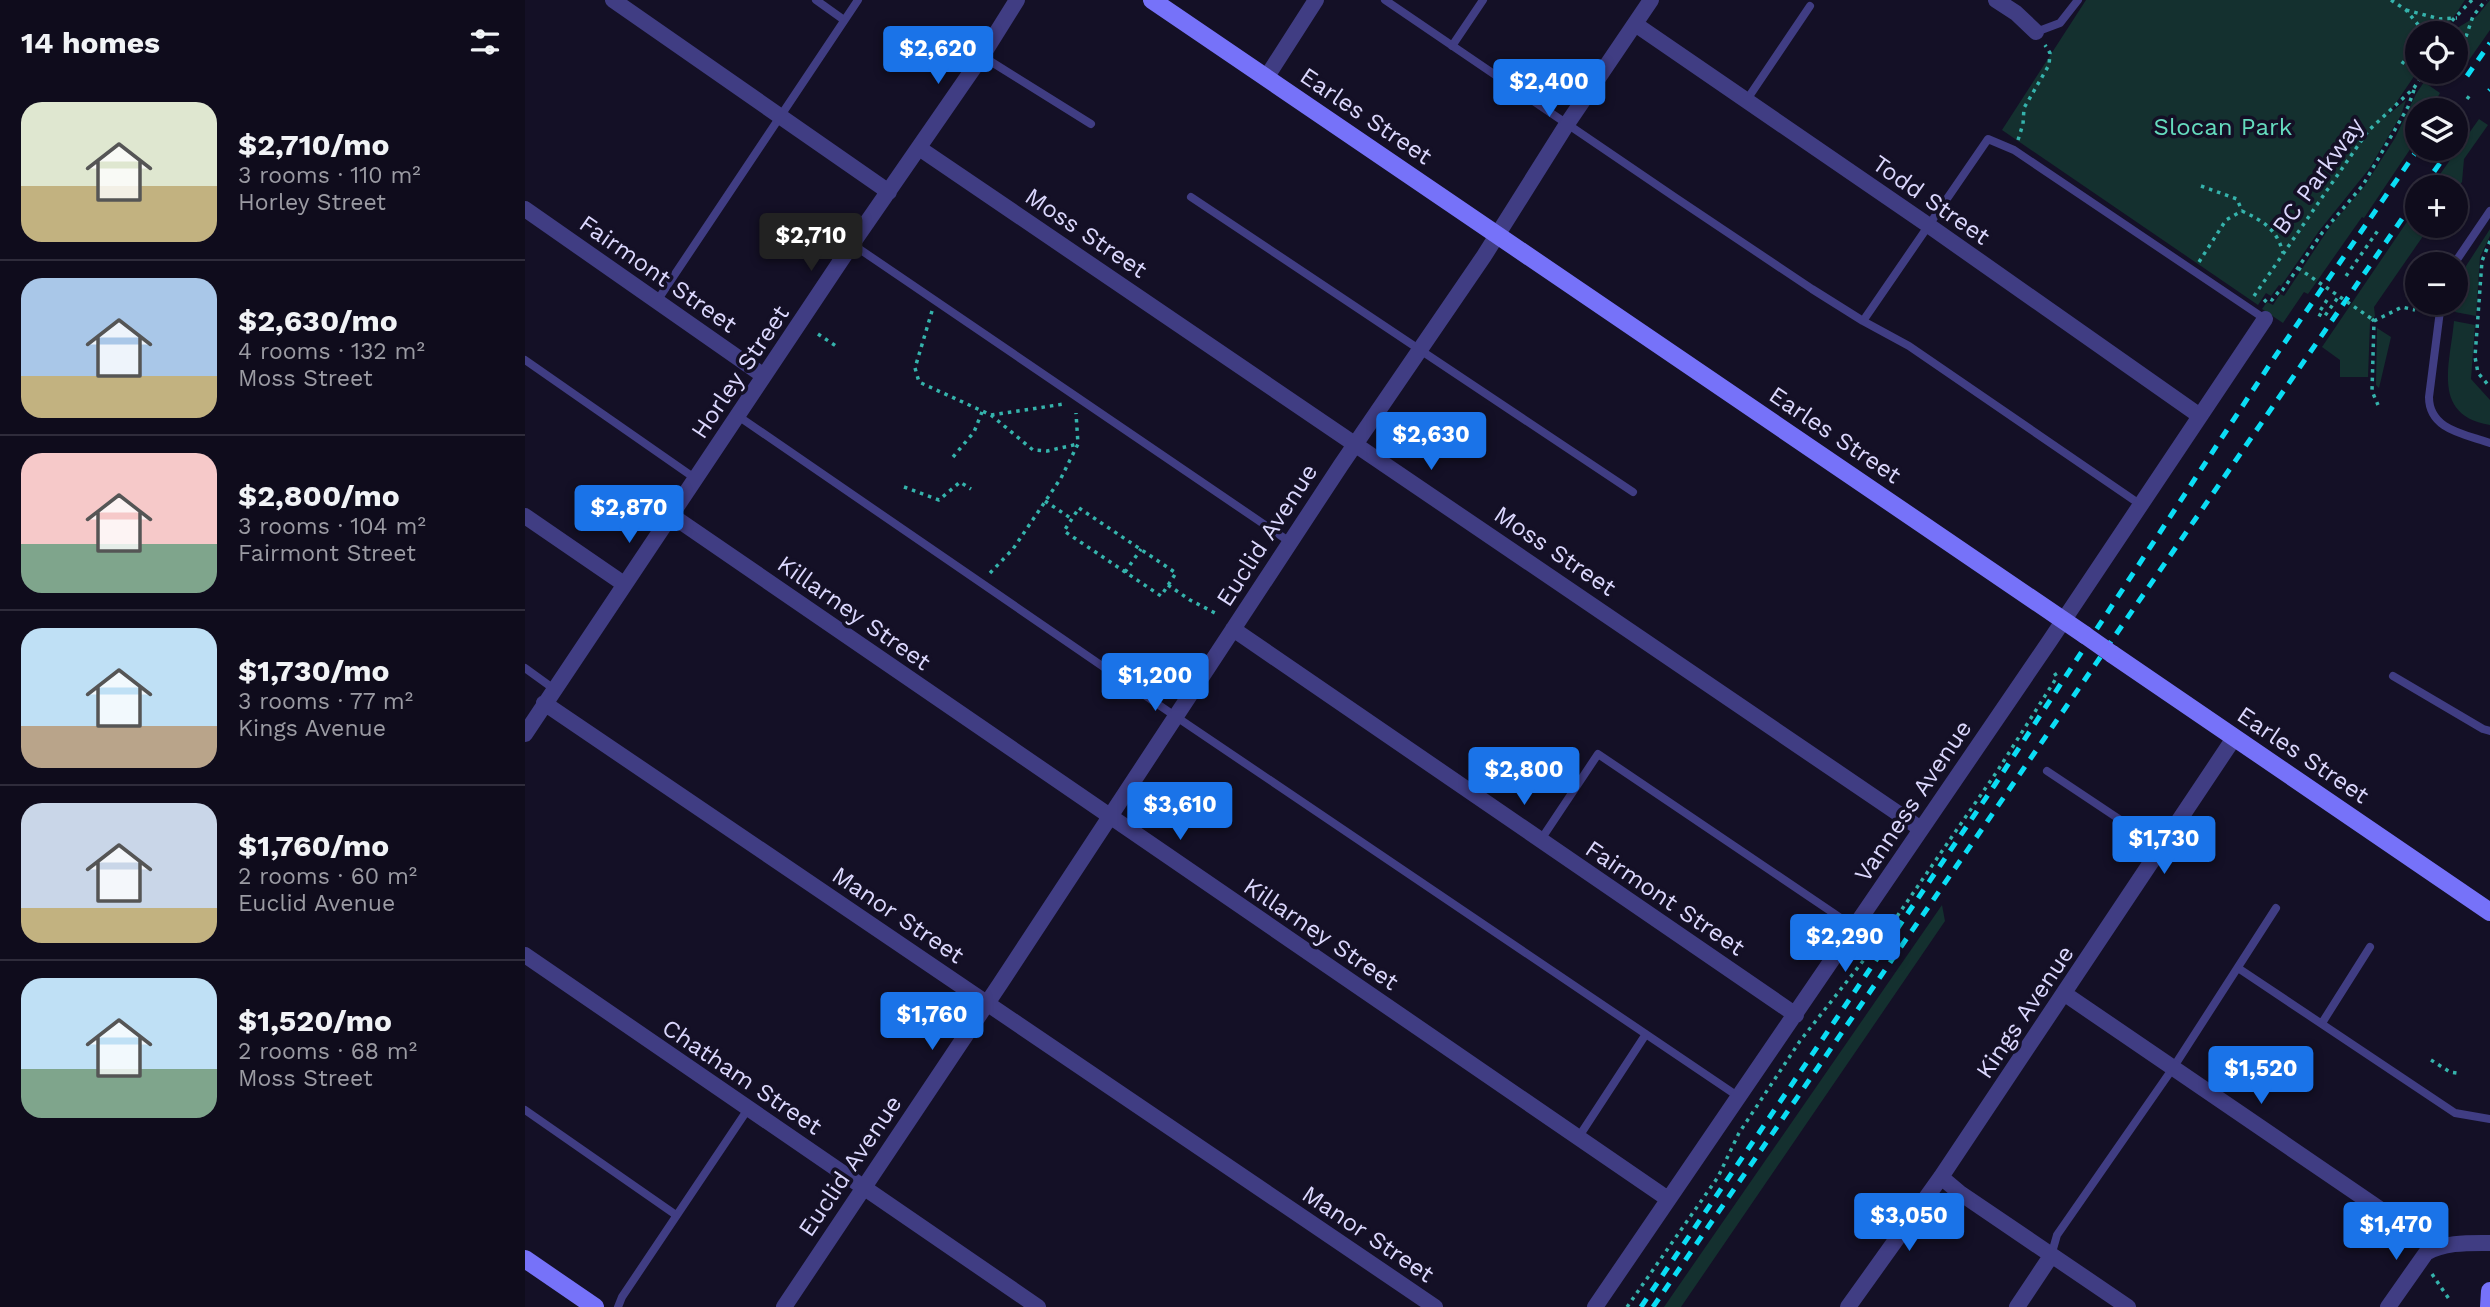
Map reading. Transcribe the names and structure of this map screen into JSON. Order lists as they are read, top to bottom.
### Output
{
  "streets": {
    "street": [
      "Earles Street",
      "Todd Street",
      "Moss Street",
      "Fairmont Street",
      "Horley Street",
      "Euclid Avenue",
      "Killarney Street",
      "Vanness Avenue",
      "Manor Street",
      "Kings Avenue",
      "Chatham Street"
    ],
    "path": ["BC Parkway"]
  },
  "crossings": [
    ["Earles Street", "Euclid Avenue"],
    ["Earles Street", "Vanness Avenue"],
    ["Earles Street", "Kings Avenue"],
    ["Todd Street", "Euclid Avenue"],
    ["Todd Street", "Vanness Avenue"],
    ["Moss Street", "Horley Street"],
    ["Moss Street", "Euclid Avenue"],
    ["Moss Street", "Vanness Avenue"],
    ["Fairmont Street", "Horley Street"],
    ["Fairmont Street", "Euclid Avenue"],
    ["Fairmont Street", "Vanness Avenue"],
    ["Horley Street", "Killarney Street"],
    ["Horley Street", "Manor Street"],
    ["Euclid Avenue", "Killarney Street"],
    ["Euclid Avenue", "Manor Street"],
    ["Euclid Avenue", "Chatham Street"],
    ["Killarney Street", "Vanness Avenue"]
  ],
  "parks": ["Slocan Park"],
  "page": {
    "heading": "14 homes",
    "map_buttons": ["+", "−"],
    "price": [
      "$2,620",
      "$2,400",
      "$2,710",
      "$2,630",
      "$2,870",
      "$1,200",
      "$2,800",
      "$3,610",
      "$1,730",
      "$2,290",
      "$1,760",
      "$1,520",
      "$3,050",
      "$1,470"
    ],
    "list": [
      {
        "name": "$2,710/mo",
        "note": "3 rooms · 110 m² · Horley Street"
      },
      {
        "name": "$2,630/mo",
        "note": "4 rooms · 132 m² · Moss Street"
      },
      {
        "name": "$2,800/mo",
        "note": "3 rooms · 104 m² · Fairmont Street"
      },
      {
        "name": "$1,730/mo",
        "note": "3 rooms · 77 m² · Kings Avenue"
      },
      {
        "name": "$1,760/mo",
        "note": "2 rooms · 60 m² · Euclid Avenue"
      },
      {
        "name": "$1,520/mo",
        "note": "2 rooms · 68 m² · Moss Street"
      }
    ]
  }
}
